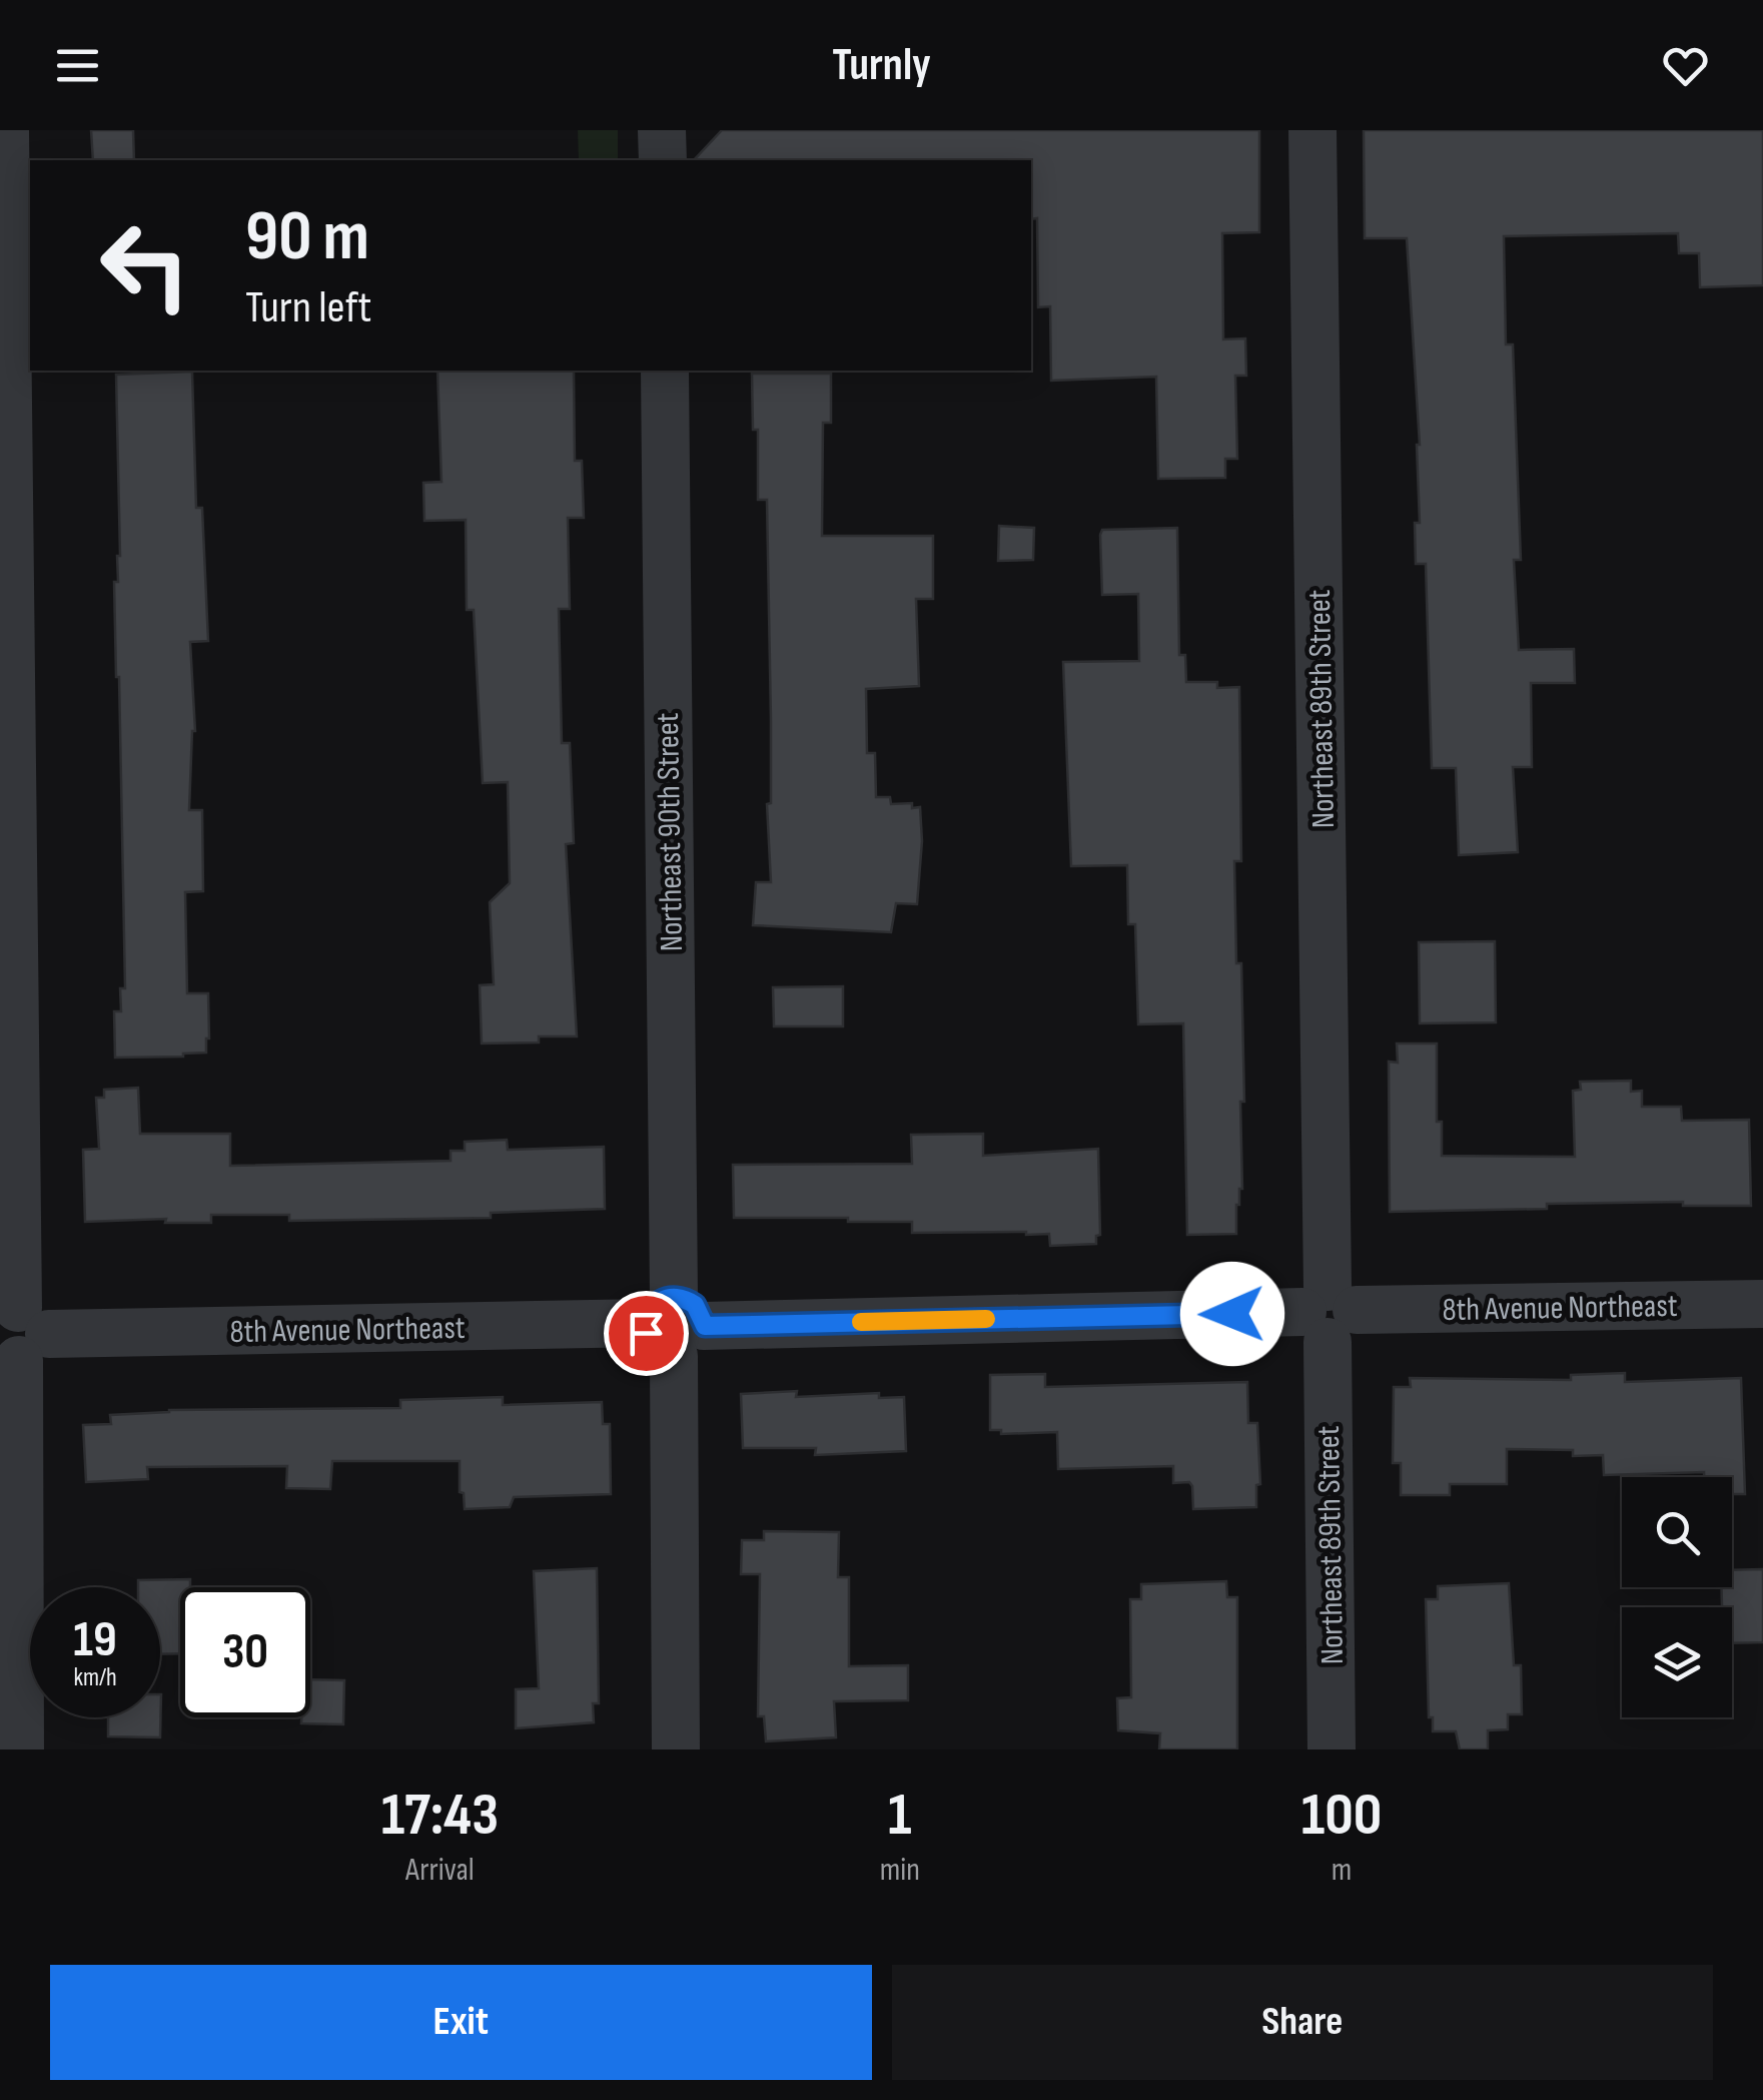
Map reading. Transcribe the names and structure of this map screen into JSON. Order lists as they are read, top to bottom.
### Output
{
  "streets": {
    "street": ["Northeast 89th Street", "Northeast 90th Street", "8th Avenue Northeast"]
  },
  "crossings": [
    ["Northeast 89th Street", "8th Avenue Northeast"],
    ["Northeast 90th Street", "8th Avenue Northeast"]
  ],
  "page": {
    "header": "Turnly",
    "turn": ["90 m", "Turn left"],
    "speed": "19 km/h",
    "limit": "30",
    "eta": [
      "17:43",
      "Arrival",
      "1",
      "min",
      "100",
      "m"
    ],
    "buttons": ["Exit", "Share"]
  }
}
